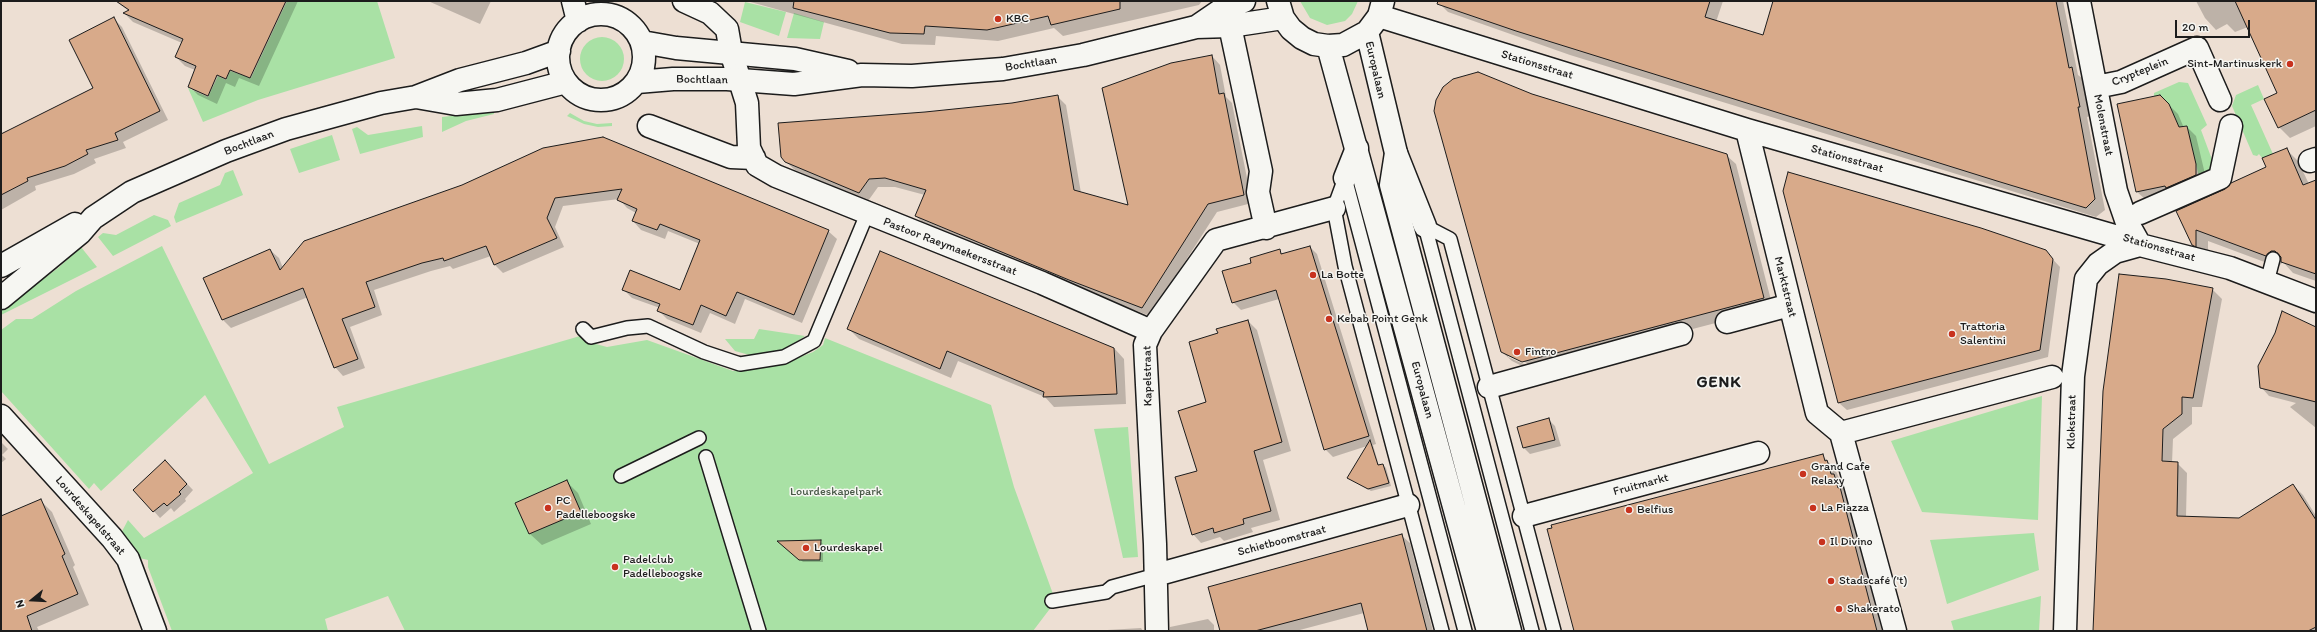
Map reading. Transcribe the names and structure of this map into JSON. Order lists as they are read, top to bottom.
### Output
{
  "streets": {
    "street": [
      "Bochtlaan",
      "Stationsstraat",
      "Europalaan",
      "Crypteplein",
      "Molenstraat",
      "Pastoor Raeymaekersstraat",
      "Marktstraat",
      "Kapelstraat",
      "Klokstraat",
      "Fruitmarkt",
      "Lourdeskapelstraat",
      "Schietboomstraat"
    ]
  },
  "crossings": [
    ["Bochtlaan", "Europalaan"],
    ["Stationsstraat", "Europalaan"],
    ["Stationsstraat", "Molenstraat"],
    ["Stationsstraat", "Marktstraat"],
    ["Stationsstraat", "Klokstraat"],
    ["Crypteplein", "Molenstraat"],
    ["Molenstraat", "Klokstraat"],
    ["Pastoor Raeymaekersstraat", "Kapelstraat"],
    ["Kapelstraat", "Schietboomstraat"]
  ],
  "districts": ["GENK"],
  "parks": ["Lourdeskapelpark"],
  "places": [
    "KBC",
    "Sint-Martinuskerk",
    "La Botte",
    "Kebab Point Genk",
    "Trattoria Salentini",
    "Fintro",
    "Grand Cafe Relaxy",
    "PC Padelleboogske",
    "La Piazza",
    "Belfius",
    "Il Divino",
    "Lourdeskapel",
    "Padelclub Padelleboogske",
    "Stadscafé ('t)",
    "Shakerato"
  ],
  "scale_bar": "20 m",
  "north": "left"
}
